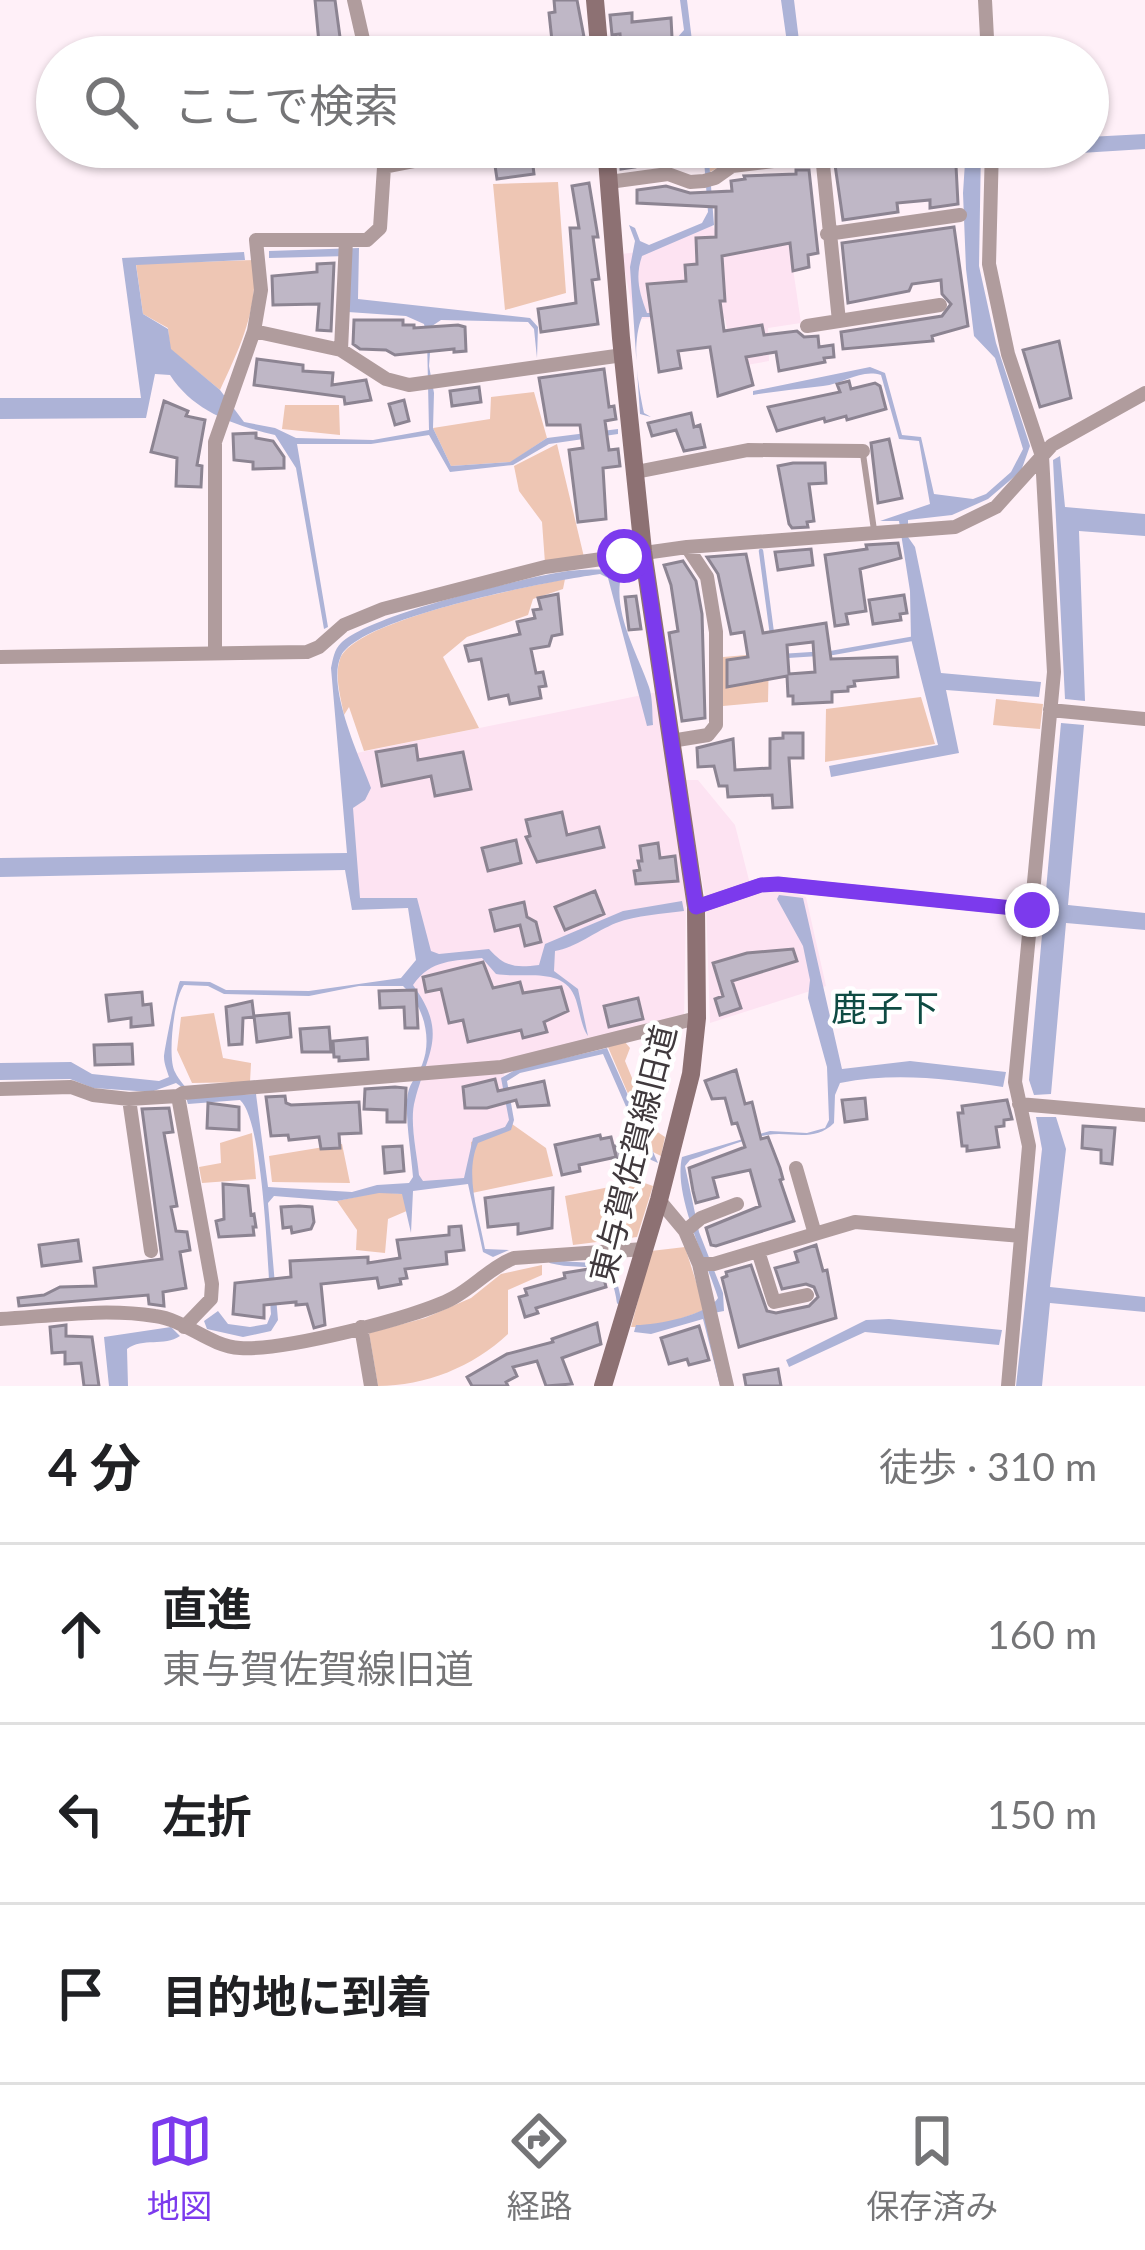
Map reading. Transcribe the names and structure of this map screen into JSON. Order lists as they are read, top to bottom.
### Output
{
  "streets": {
    "main road": ["東与賀佐賀線旧道"]
  },
  "districts": ["鹿子下"],
  "page": {
    "search": "ここで検索",
    "heading": ["4 分", "徒歩 · 310 m"],
    "list": [
      ["直進", "東与賀佐賀線旧道", "160 m"],
      ["左折", "150 m"],
      "目的地に到着"
    ],
    "nav": ["地図", "経路", "保存済み"]
  }
}
